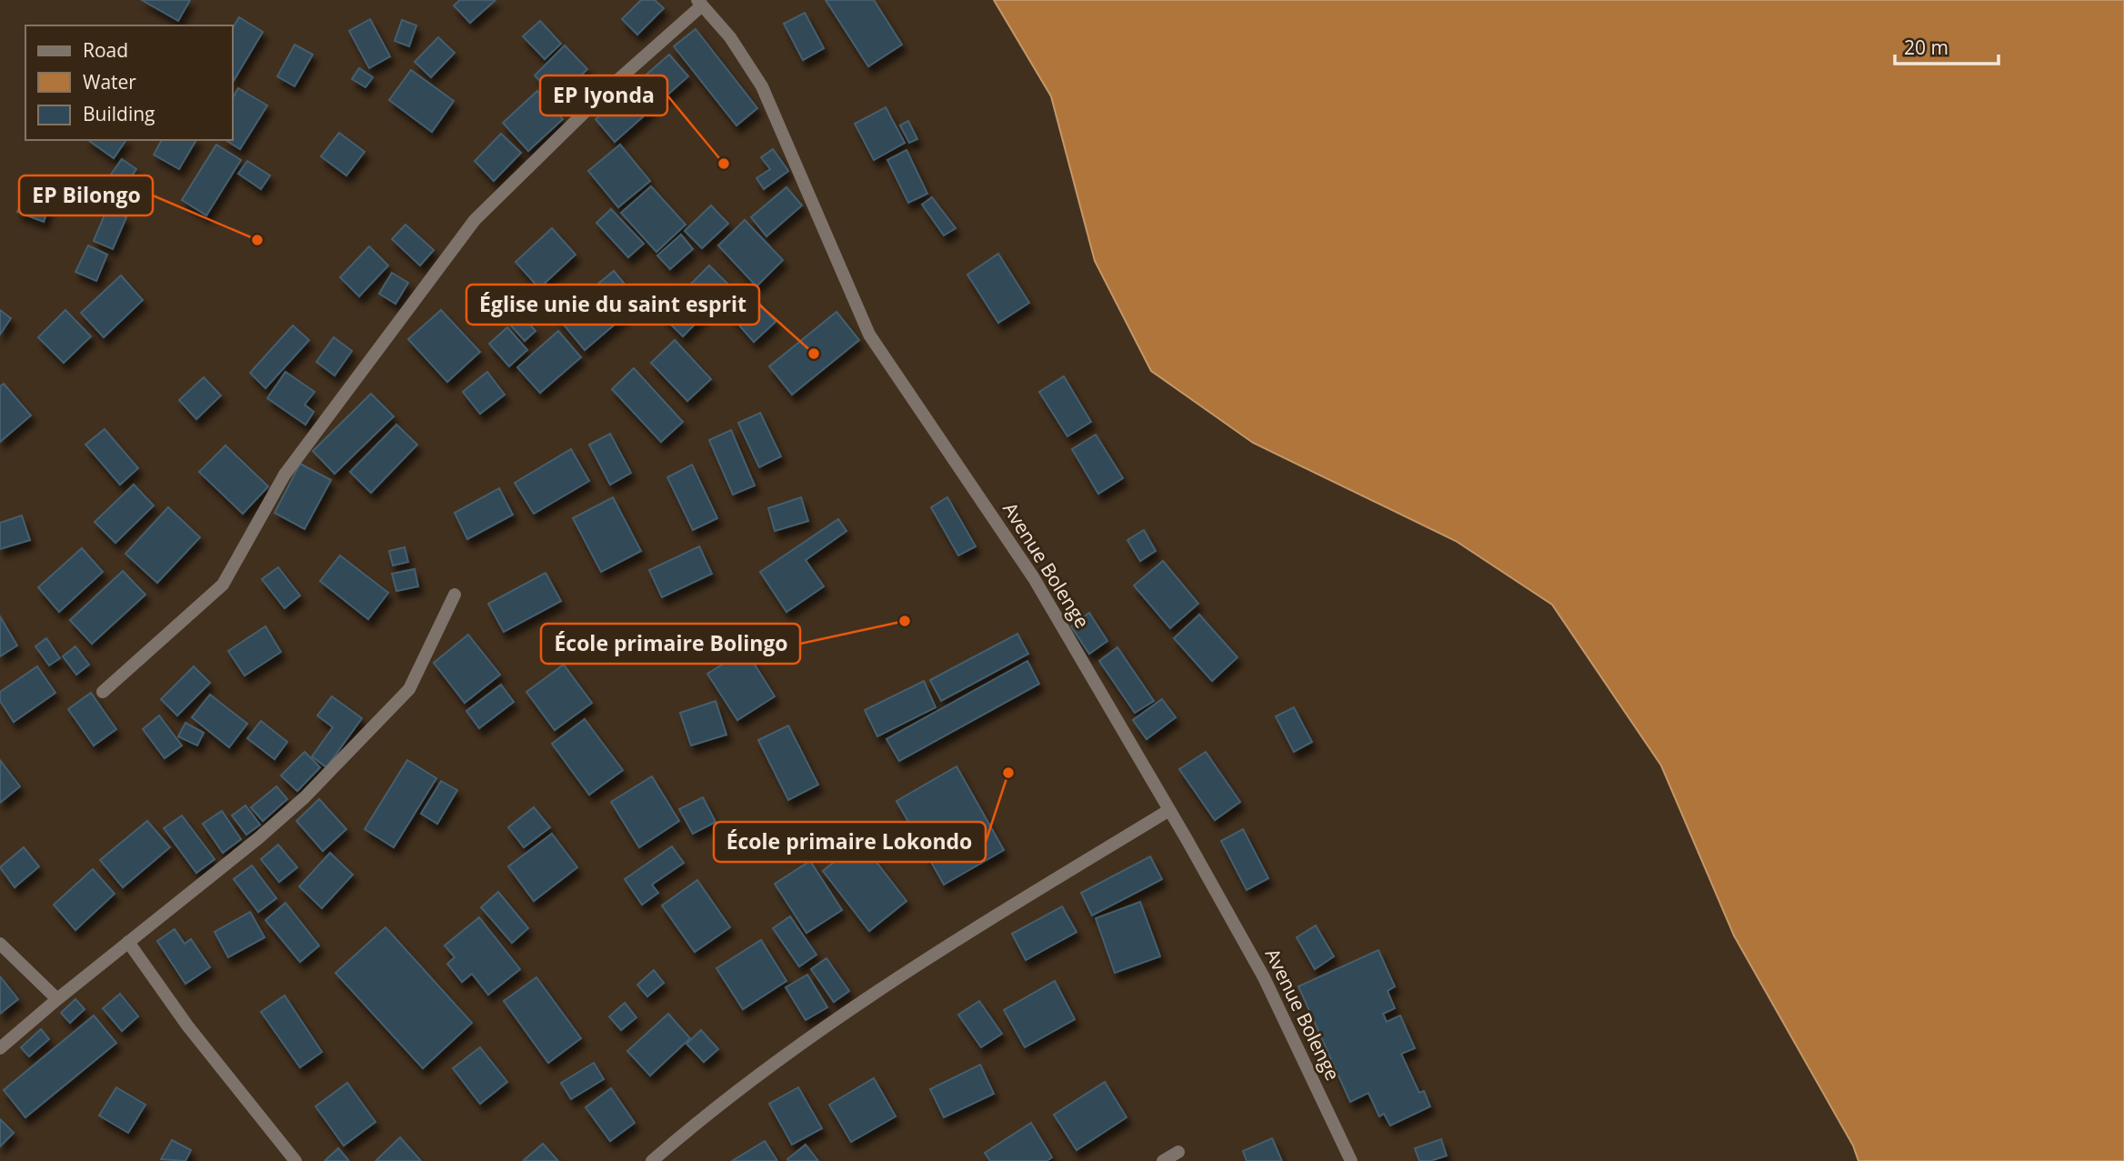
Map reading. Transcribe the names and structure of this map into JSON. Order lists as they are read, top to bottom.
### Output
{
  "streets": {
    "street": ["Avenue Bolenge"]
  },
  "places": [
    "EP Iyonda",
    "EP Bilongo",
    "Église unie du saint esprit",
    "École primaire Bolingo",
    "École primaire Lokondo"
  ],
  "legend": ["Road", "Water", "Building"],
  "scale_bar": "20 m"
}
